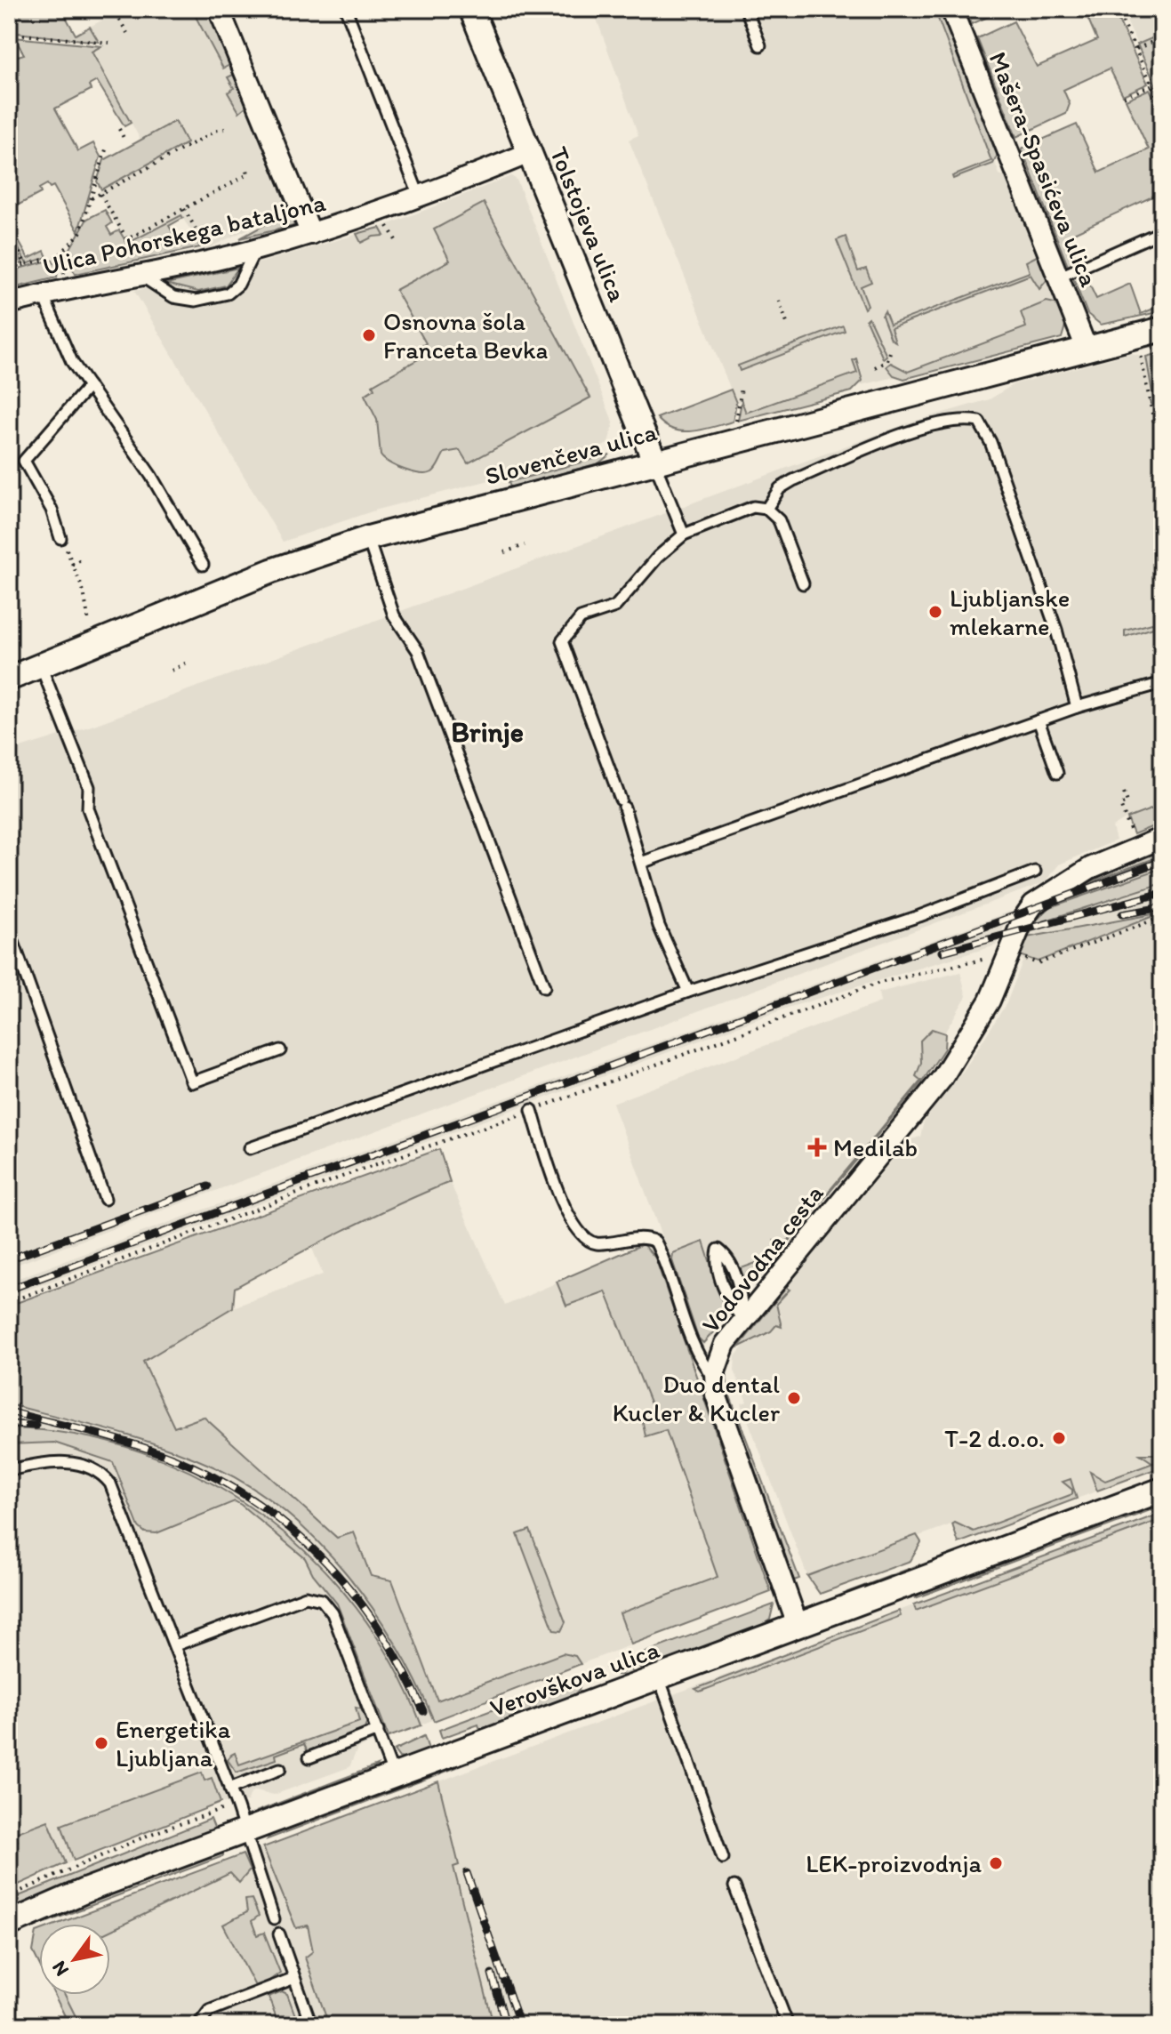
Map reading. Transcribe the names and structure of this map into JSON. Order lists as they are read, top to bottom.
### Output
{
  "streets": {
    "street": [
      "Mašera-Spasićeva ulica",
      "Tolstojeva ulica",
      "Ulica Pohorskega bataljona",
      "Slovenčeva ulica",
      "Vodovodna cesta",
      "Verovškova ulica"
    ]
  },
  "crossings": [
    ["Mašera-Spasićeva ulica", "Slovenčeva ulica"],
    ["Tolstojeva ulica", "Ulica Pohorskega bataljona"],
    ["Tolstojeva ulica", "Slovenčeva ulica"],
    ["Vodovodna cesta", "Verovškova ulica"]
  ],
  "districts": ["Brinje"],
  "places": {
    "other": [
      "Osnovna šola Franceta Bevka",
      "Ljubljanske mlekarne",
      "Duo dental Kucler & Kucler",
      "T-2 d.o.o.",
      "Energetika Ljubljana",
      "LEK-proizvodnja"
    ],
    "health": ["Medilab"]
  },
  "north": "bottom left"
}
